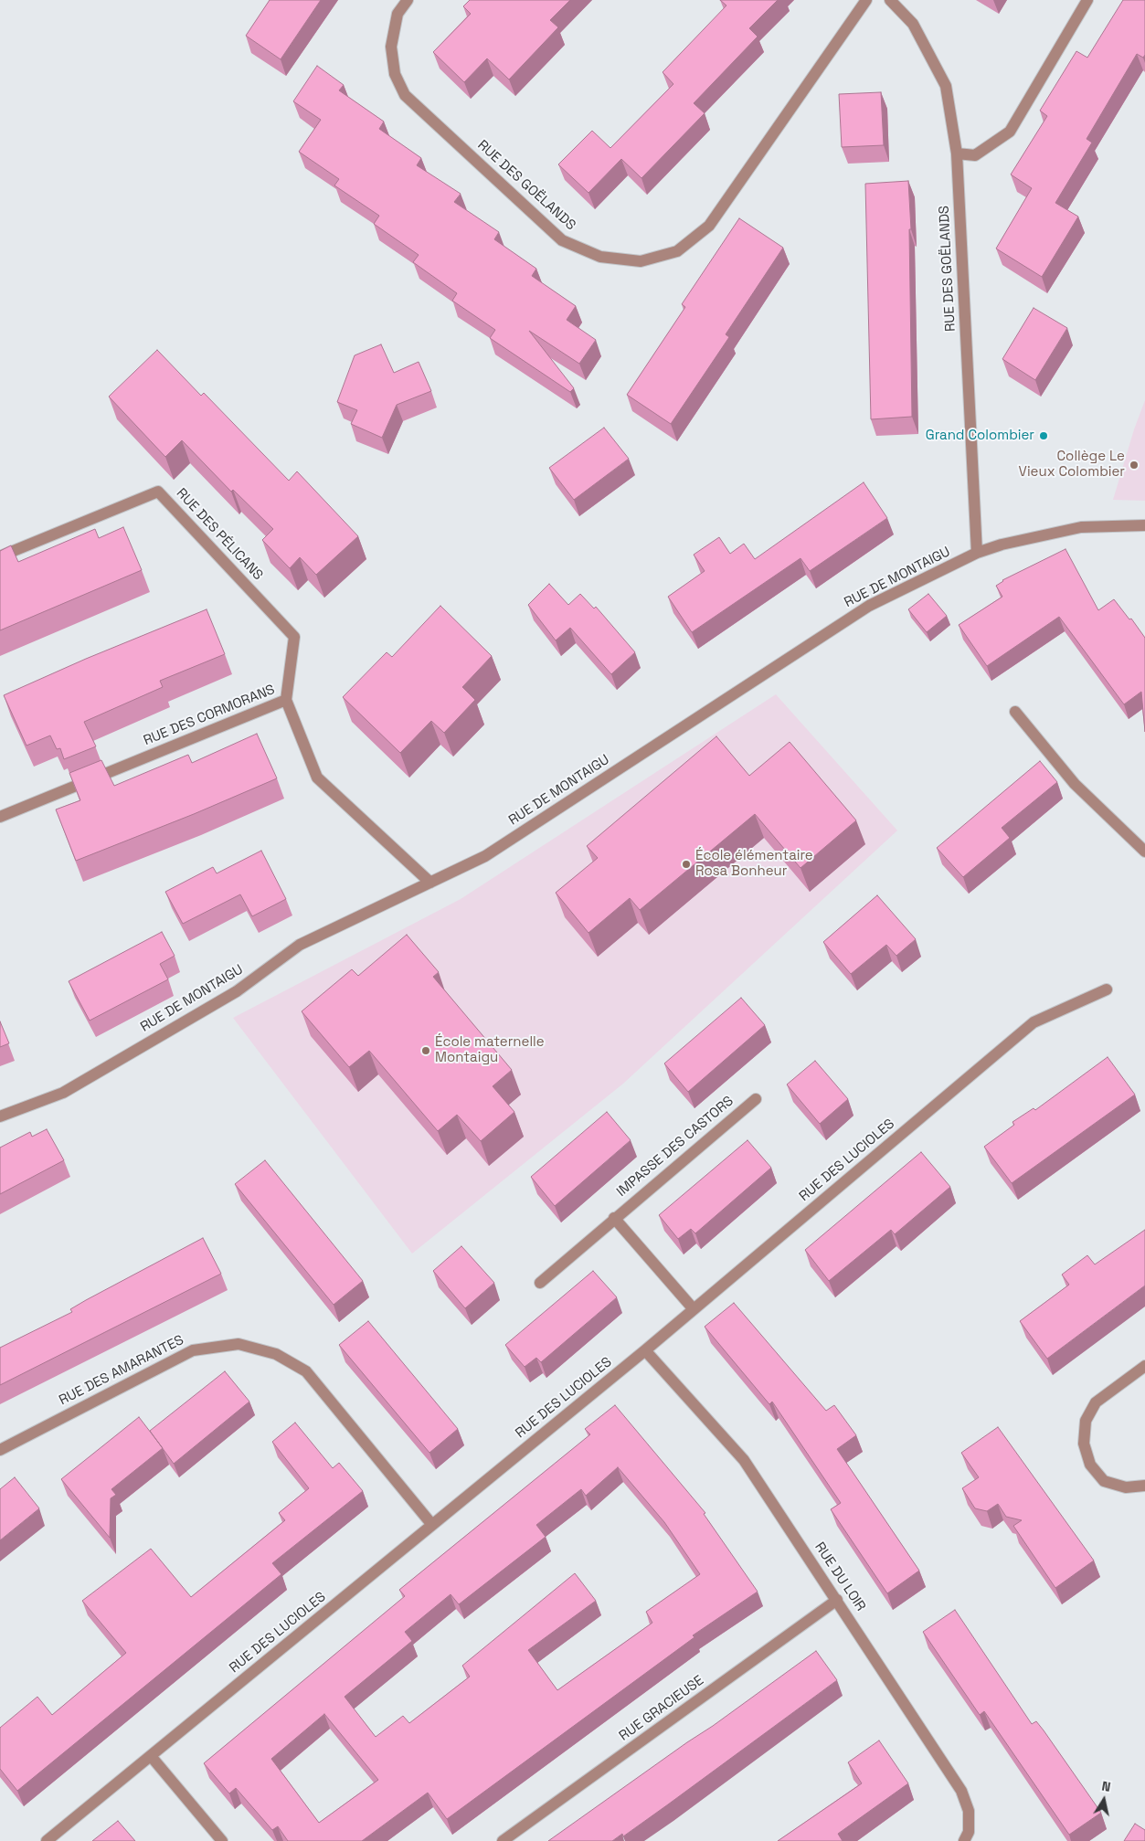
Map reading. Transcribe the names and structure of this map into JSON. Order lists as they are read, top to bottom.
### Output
{
  "streets": {
    "street": [
      "RUE DES GOËLANDS",
      "RUE DES PÉLICANS",
      "RUE DE MONTAIGU",
      "RUE DES CORMORANS",
      "IMPASSE DES CASTORS",
      "RUE DES LUCIOLES",
      "RUE DES AMARANTES",
      "RUE DU LOIR",
      "RUE GRACIEUSE"
    ]
  },
  "crossings": [
    ["RUE DES GOËLANDS", "RUE DE MONTAIGU"],
    ["RUE DES PÉLICANS", "RUE DES CORMORANS"],
    ["RUE DE MONTAIGU", "RUE DES CORMORANS"],
    ["IMPASSE DES CASTORS", "RUE DES LUCIOLES"],
    ["RUE DES LUCIOLES", "RUE DES AMARANTES"],
    ["RUE DES LUCIOLES", "RUE DU LOIR"],
    ["RUE DU LOIR", "RUE GRACIEUSE"]
  ],
  "places": [
    "Grand Colombier",
    "Collège Le Vieux Colombier",
    "École élémentaire Rosa Bonheur",
    "École maternelle Montaigu"
  ],
  "north": "top"
}
